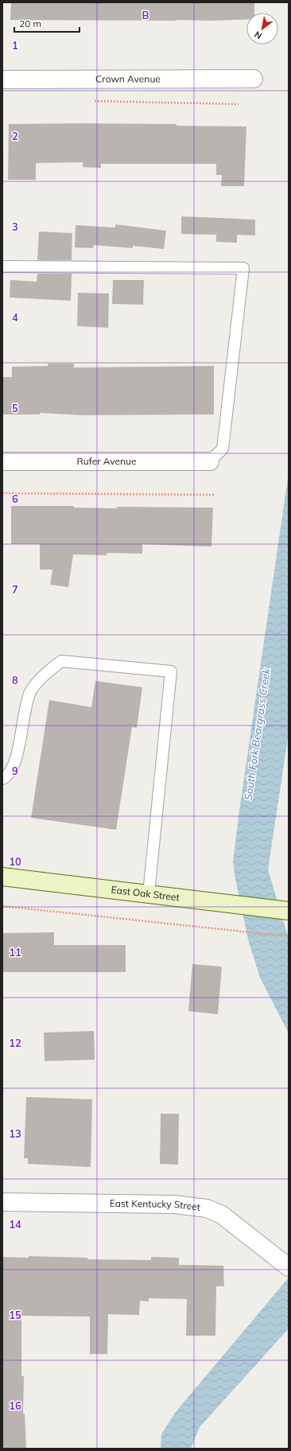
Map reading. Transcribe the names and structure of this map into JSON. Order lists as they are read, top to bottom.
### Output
{
  "streets": {
    "main road": ["East Oak Street"],
    "street": ["Crown Avenue", "Rufer Avenue", "East Kentucky Street"]
  },
  "water": ["South Fork Beargrass Creek"],
  "scale_bar": "20 m",
  "north": "bottom left",
  "grid": {
    "columns": ["B"],
    "rows": [
      "1",
      "2",
      "3",
      "4",
      "5",
      "6",
      "7",
      "8",
      "9",
      "10",
      "11",
      "12",
      "13",
      "14",
      "15",
      "16"
    ]
  }
}
